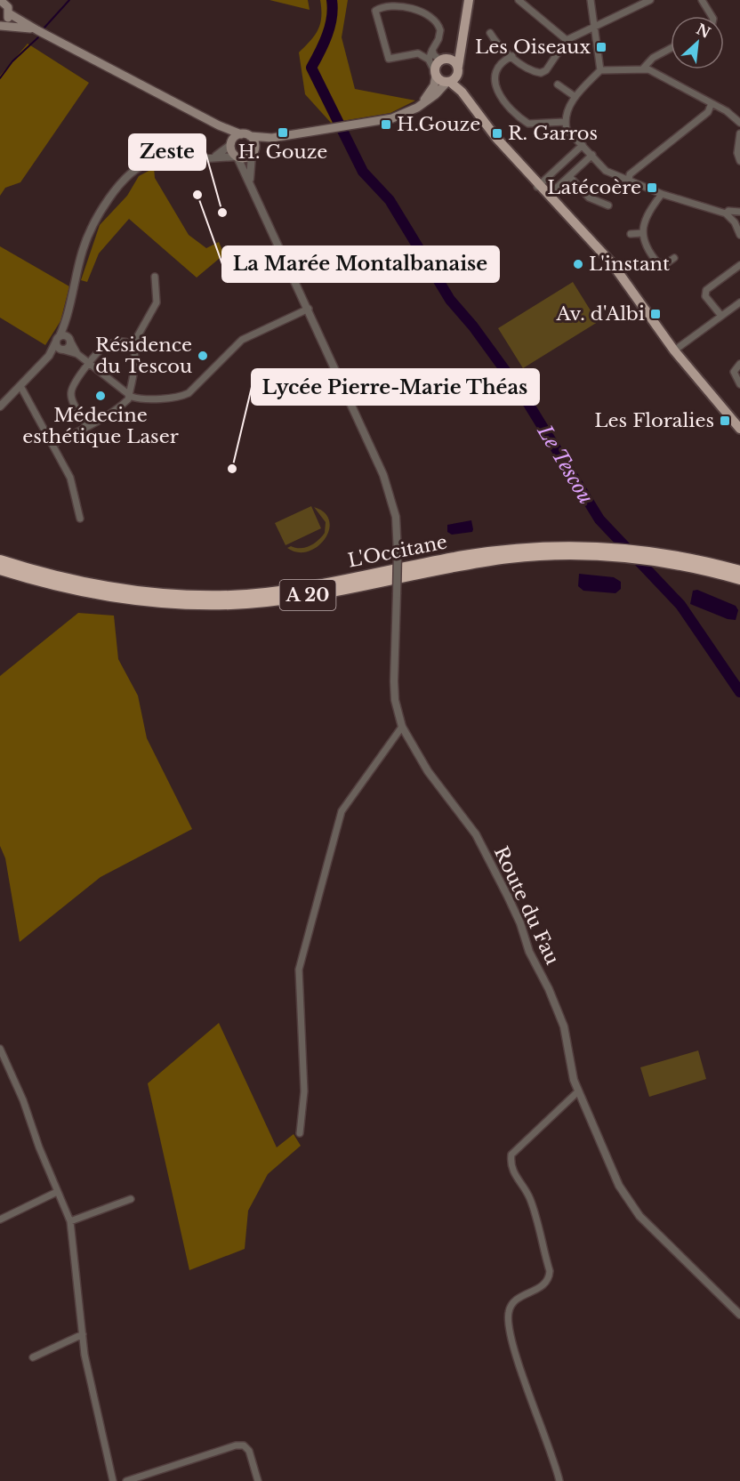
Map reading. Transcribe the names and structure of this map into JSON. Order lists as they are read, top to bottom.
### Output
{
  "streets": {
    "highway": ["L'Occitane", "A 20"],
    "street": ["Route du Fau"]
  },
  "water": ["Le Tescou"],
  "places": {
    "transit": [
      "Les Oiseaux",
      "H.Gouze",
      "H. Gouze",
      "R. Garros",
      "Latécoère",
      "Av. d'Albi",
      "Les Floralies"
    ],
    "other": [
      "La Marée Montalbanaise",
      "Zeste",
      "L'instant",
      "Résidence du Tescou",
      "Médecine esthétique Laser",
      "Lycée Pierre-Marie Théas"
    ]
  },
  "north": "top right"
}
